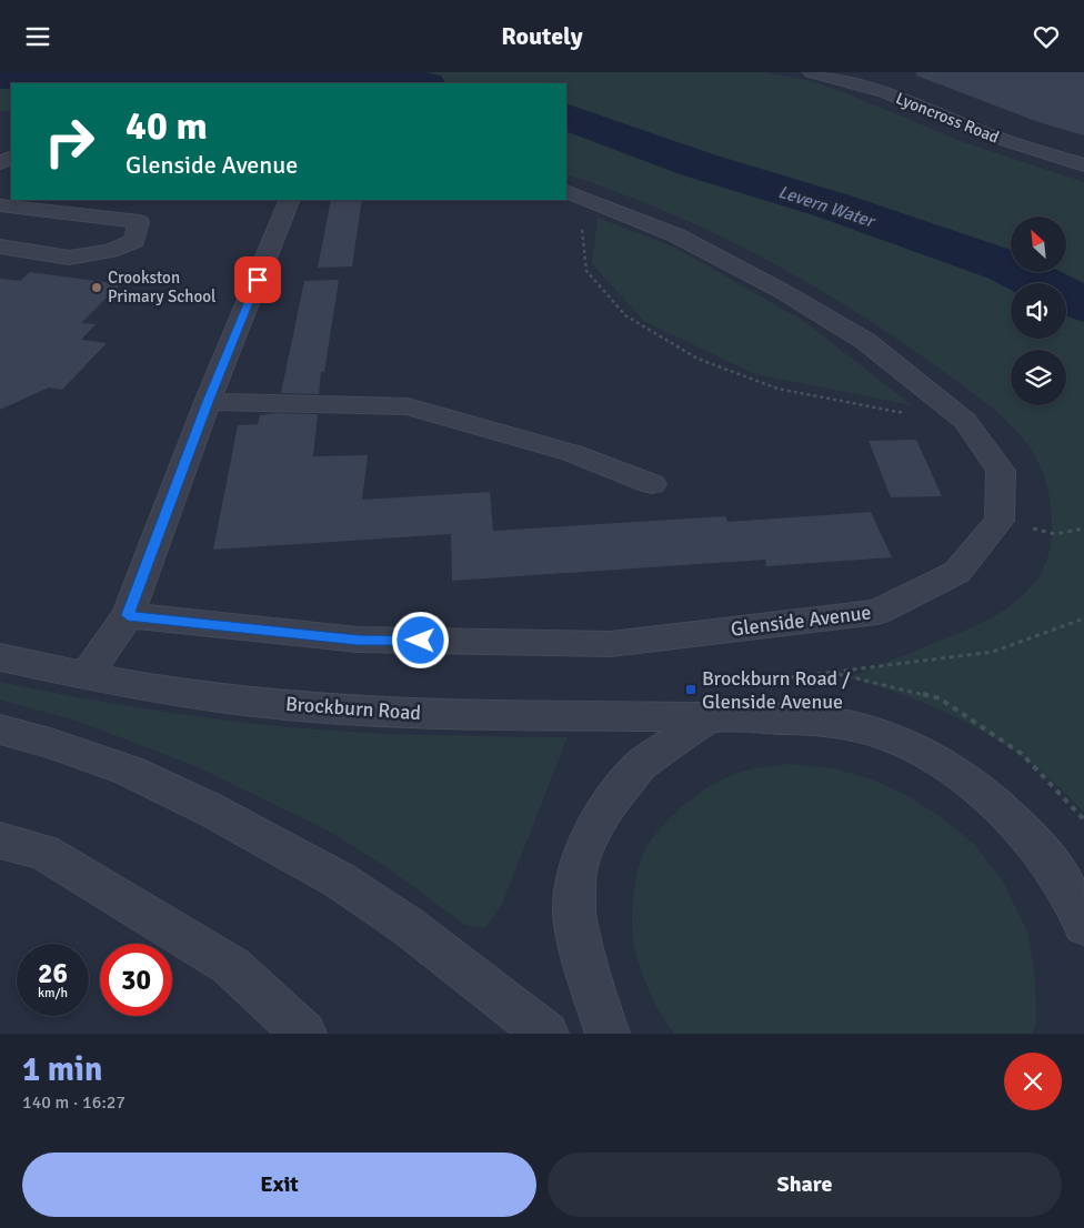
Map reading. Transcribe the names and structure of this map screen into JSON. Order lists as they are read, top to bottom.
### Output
{
  "streets": {
    "street": ["Lyoncross Road", "Glenside Avenue", "Brockburn Road"]
  },
  "water": ["Levern Water"],
  "places": {
    "other": ["Crookston Primary School"],
    "transit": ["Brockburn Road / Glenside Avenue"]
  },
  "north": "top left",
  "page": {
    "header": "Routely",
    "turn": ["40 m", "Glenside Avenue"],
    "speed": "26 km/h",
    "limit": "30",
    "heading": ["1 min", "140 m · 16:27"],
    "buttons": ["Exit", "Share"]
  }
}
